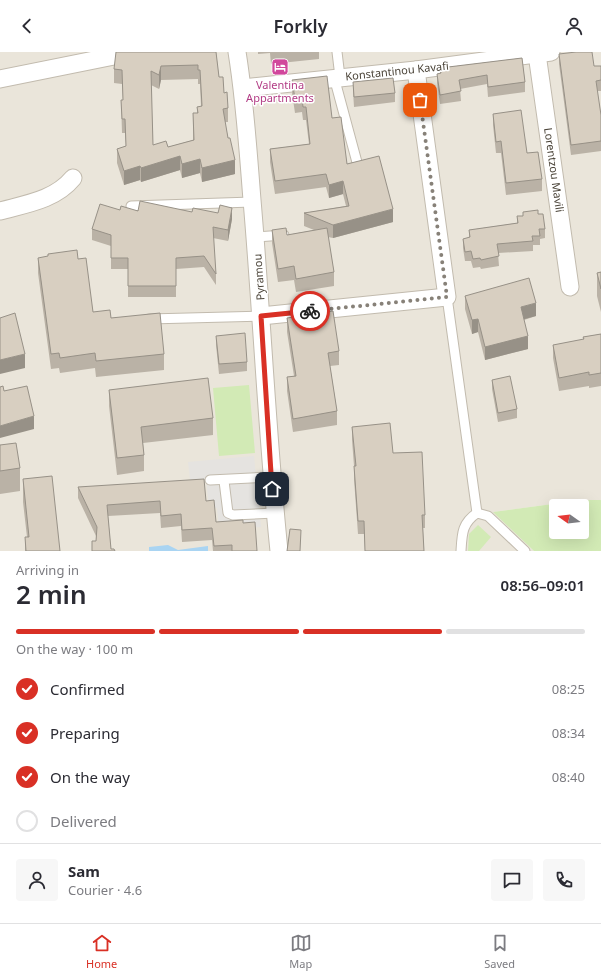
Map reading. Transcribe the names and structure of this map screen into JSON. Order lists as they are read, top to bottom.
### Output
{
  "streets": {
    "street": ["Konstantinou Kavafi", "Lorentzou Mavili", "Pyramou"]
  },
  "crossings": [
    ["Konstantinou Kavafi", "Lorentzou Mavili"],
    ["Konstantinou Kavafi", "Pyramou"]
  ],
  "places": {
    "hotel": ["Valentina Appartments"]
  },
  "north": "left",
  "page": {
    "header": "Forkly",
    "heading": ["2 min", "Arriving in", "08:56–09:01"],
    "panel": ["Sam", "Courier · 4.6"],
    "bar": "On the way · 100 m",
    "list": [
      ["Confirmed", "08:25"],
      ["Preparing", "08:34"],
      ["On the way", "08:40"],
      "Delivered"
    ],
    "tabs": ["Home", "Map", "Saved"]
  }
}
